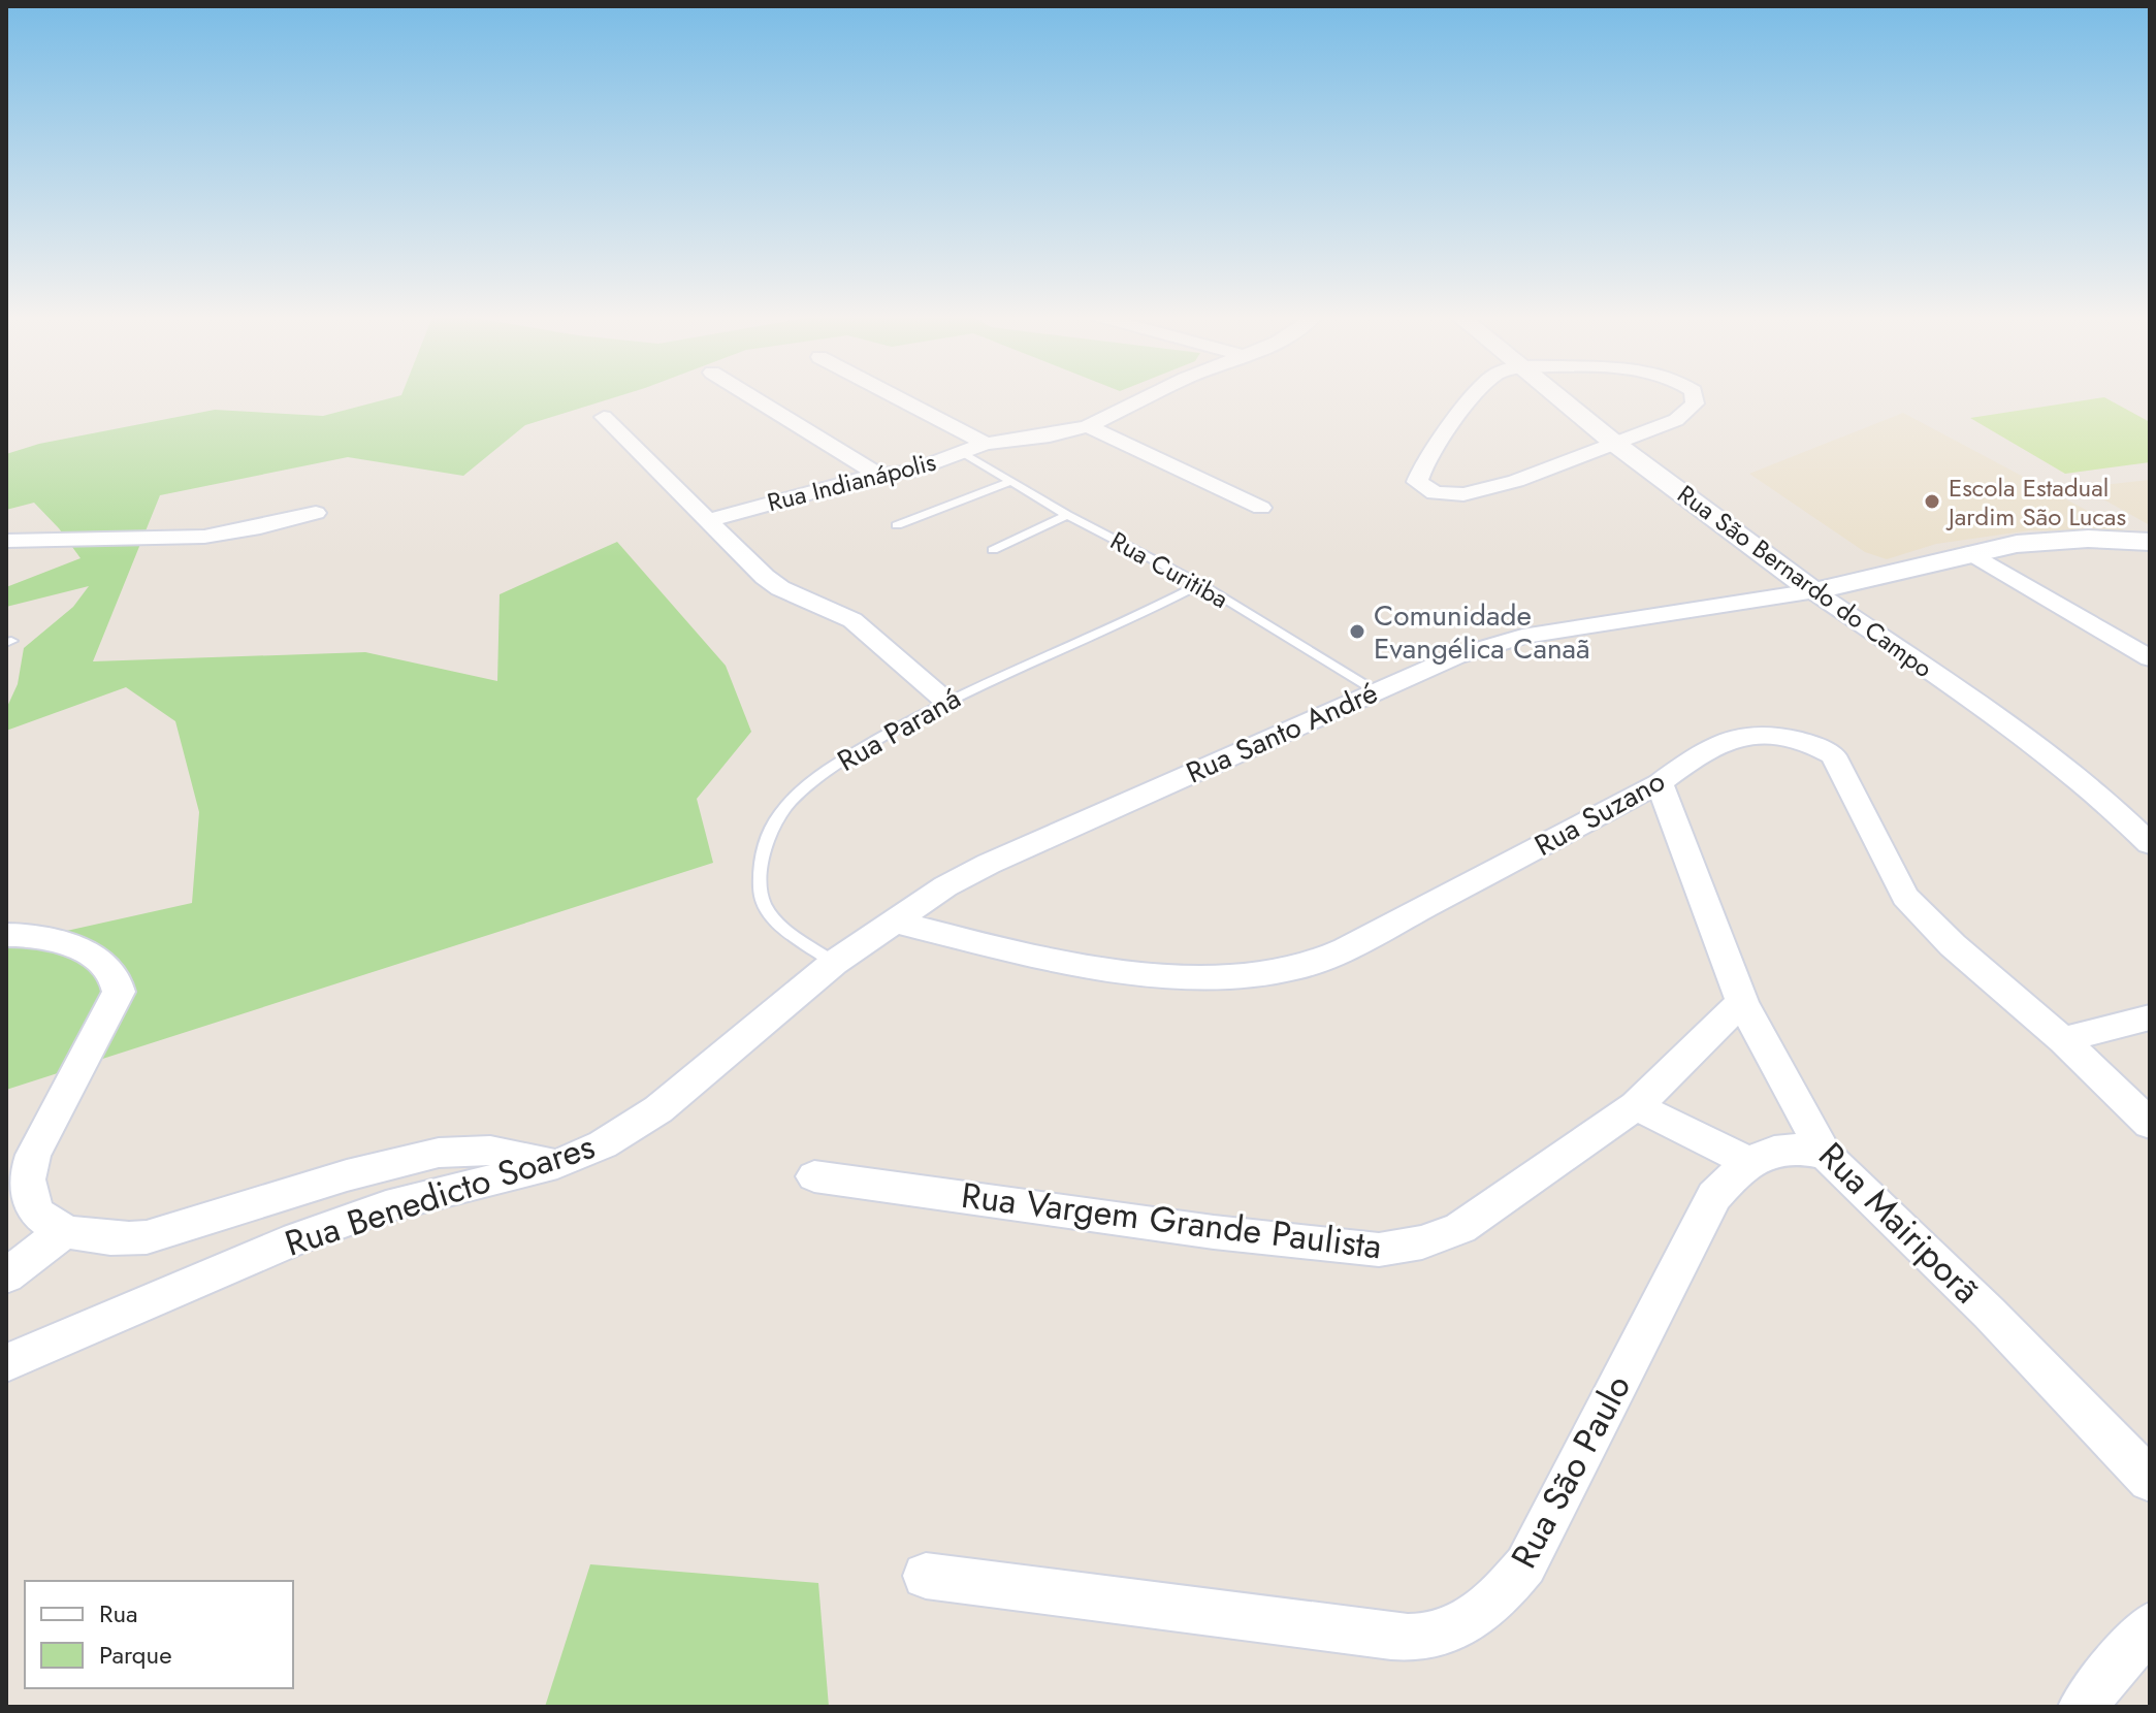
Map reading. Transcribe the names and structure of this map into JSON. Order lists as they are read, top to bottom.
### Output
{
  "streets": {
    "street": [
      "Rua Indianápolis",
      "Rua São Bernardo do Campo",
      "Rua Santo André",
      "Rua Suzano",
      "Rua Benedicto Soares",
      "Rua Vargem Grande Paulista",
      "Rua Mairiporã",
      "Rua São Paulo"
    ],
    "lane": ["Rua Curitiba", "Rua Paraná"]
  },
  "crossings": [
    ["Rua Indianápolis", "Rua Curitiba"],
    ["Rua Curitiba", "Rua Paraná"],
    ["Rua Curitiba", "Rua Santo André"],
    ["Rua São Bernardo do Campo", "Rua Santo André"],
    ["Rua Paraná", "Rua Santo André"],
    ["Rua Paraná", "Rua Benedicto Soares"],
    ["Rua Santo André", "Rua Suzano"],
    ["Rua Santo André", "Rua Benedicto Soares"],
    ["Rua Suzano", "Rua Mairiporã"],
    ["Rua Vargem Grande Paulista", "Rua Mairiporã"],
    ["Rua Mairiporã", "Rua São Paulo"]
  ],
  "places": ["Escola Estadual Jardim São Lucas", "Comunidade Evangélica Canaã"],
  "legend": ["Rua", "Parque"]
}
